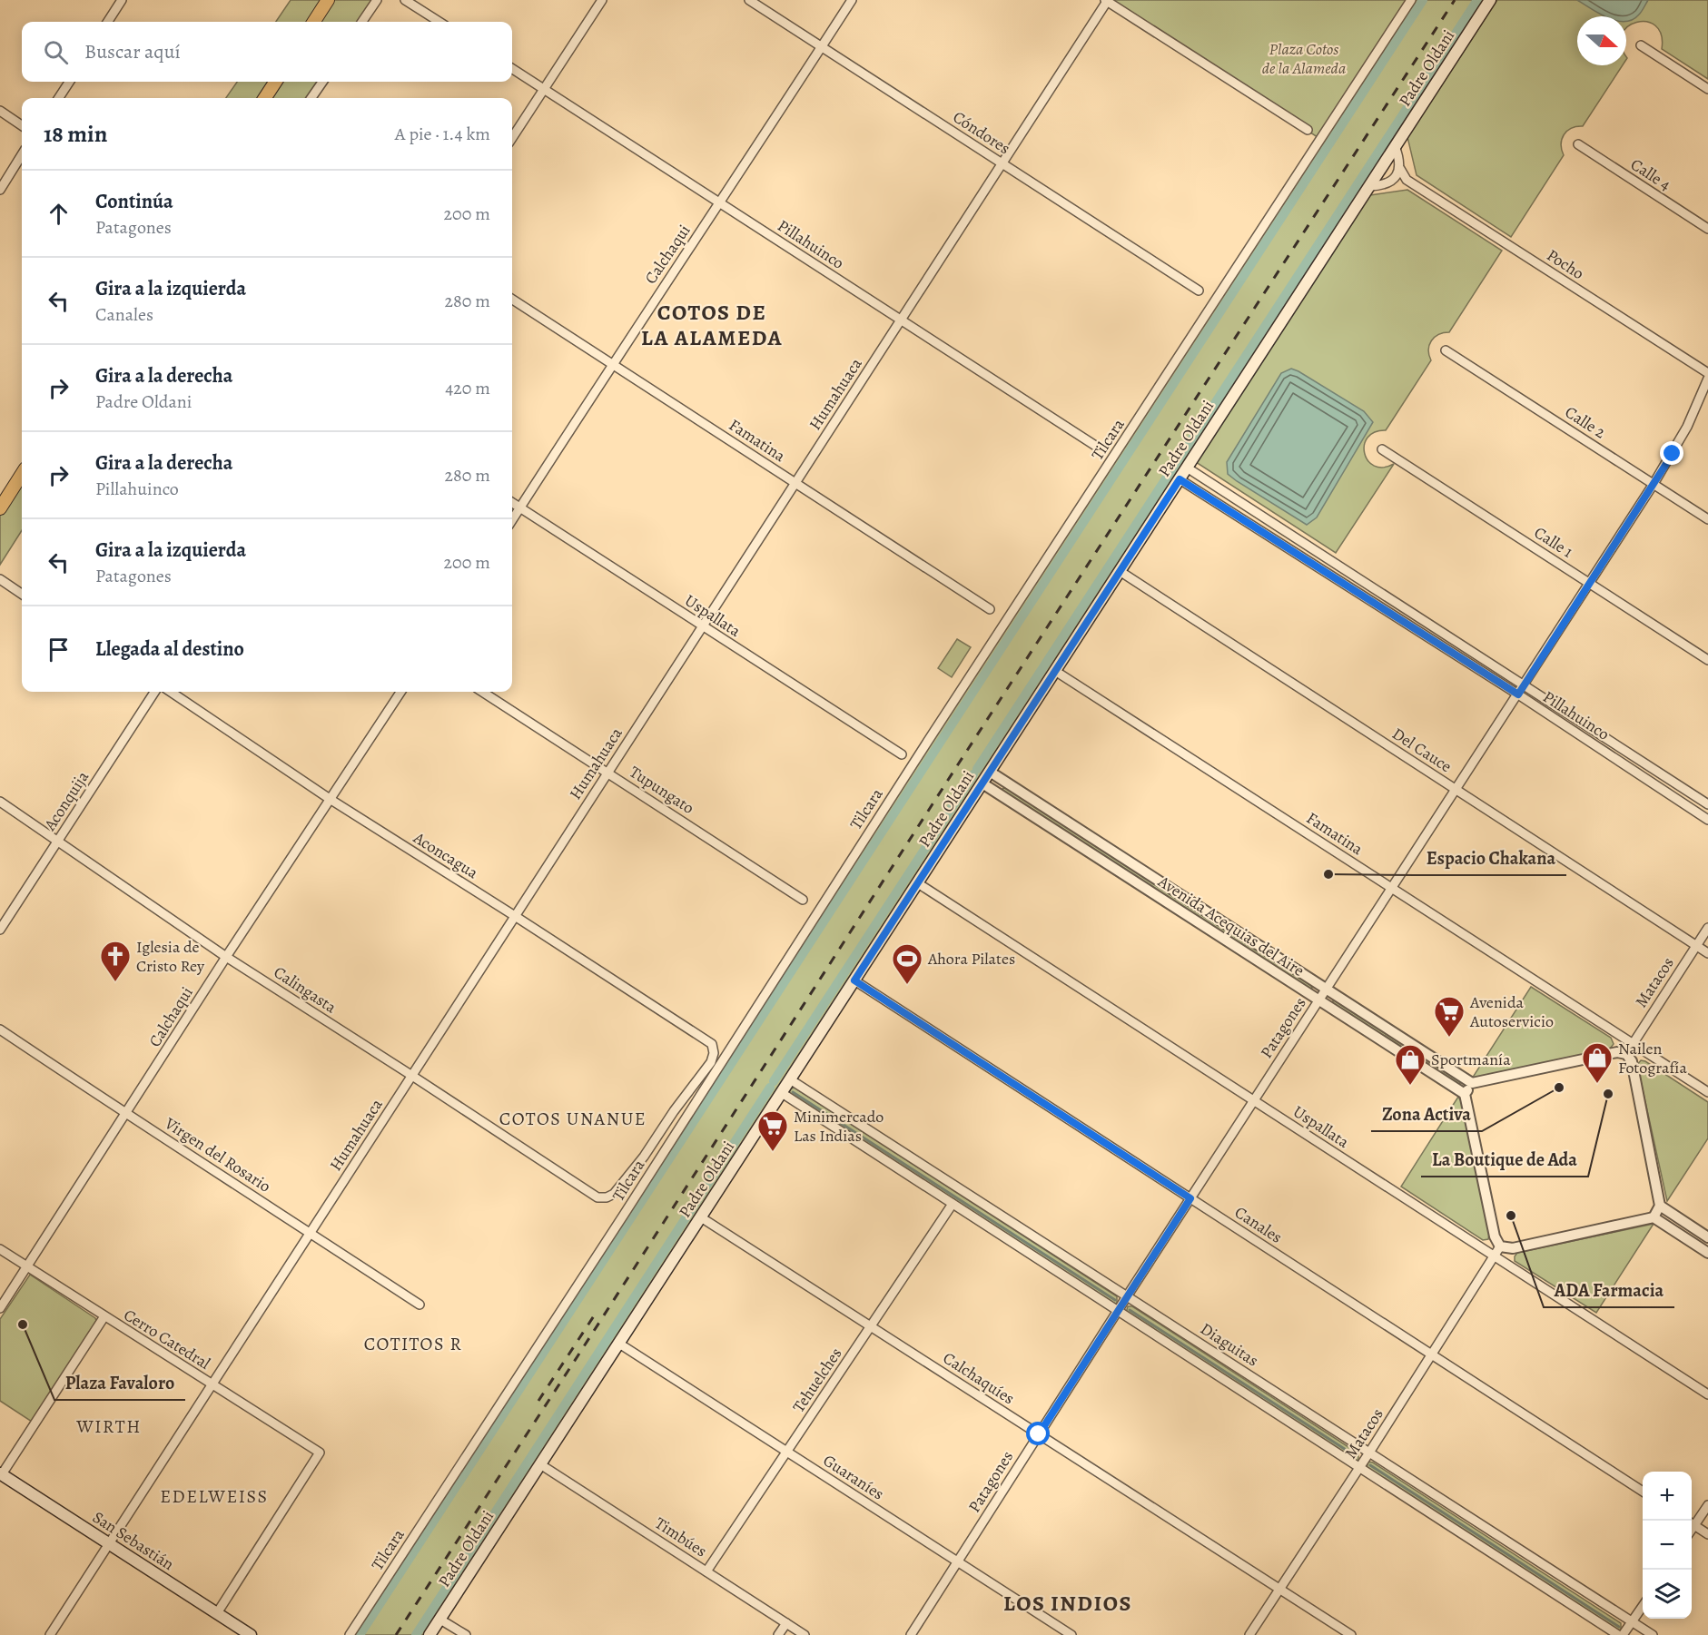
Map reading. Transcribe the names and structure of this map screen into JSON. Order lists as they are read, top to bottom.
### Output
{
  "streets": {
    "main road": ["Padre Oldani", "San Sebastián"],
    "street": [
      "Cóndores",
      "Calle 4",
      "Pillahuinco",
      "Calchaqui",
      "Pocho",
      "Humahuaca",
      "Calle 2",
      "Tilcara",
      "Famatina",
      "Calle 1",
      "Uspallata",
      "Del Cauce",
      "Tupungato",
      "Aconquija",
      "Aconcagua",
      "Avenida Acequias del Aire",
      "Matacos",
      "Calingasta",
      "Patagones",
      "Virgen del Rosario",
      "Canales",
      "Cerro Catedral",
      "Diaguitas",
      "Calchaquíes",
      "Tehuelches",
      "Guaraníes",
      "Timbúes"
    ]
  },
  "crossings": [
    ["Padre Oldani", "Pillahuinco"],
    ["Padre Oldani", "Pocho"],
    ["Padre Oldani", "Famatina"],
    ["Padre Oldani", "Uspallata"],
    ["Padre Oldani", "Del Cauce"],
    ["Padre Oldani", "Avenida Acequias del Aire"],
    ["Padre Oldani", "Canales"],
    ["Padre Oldani", "Diaguitas"],
    ["Padre Oldani", "Calchaquíes"],
    ["Padre Oldani", "Guaraníes"],
    ["Padre Oldani", "Timbúes"],
    ["Cóndores", "Calchaqui"],
    ["Cóndores", "Humahuaca"],
    ["Pillahuinco", "Calchaqui"],
    ["Pillahuinco", "Humahuaca"],
    ["Pillahuinco", "Patagones"],
    ["Calchaqui", "Famatina"],
    ["Calchaqui", "Uspallata"],
    ["Calchaqui", "Aconcagua"],
    ["Calchaqui", "Calingasta"],
    ["Calchaqui", "Virgen del Rosario"],
    ["Calchaqui", "Cerro Catedral"],
    ["Humahuaca", "Famatina"],
    ["Humahuaca", "Uspallata"],
    ["Humahuaca", "Tupungato"],
    ["Humahuaca", "Aconcagua"],
    ["Humahuaca", "Calingasta"],
    ["Humahuaca", "Virgen del Rosario"],
    ["Humahuaca", "Cerro Catedral"],
    ["Humahuaca", "San Sebastián"],
    ["Calle 2", "Patagones"],
    ["Tilcara", "Aconcagua"],
    ["Tilcara", "Calingasta"],
    ["Famatina", "Matacos"],
    ["Famatina", "Patagones"],
    ["Calle 1", "Patagones"],
    ["Uspallata", "Matacos"],
    ["Uspallata", "Patagones"],
    ["Del Cauce", "Matacos"],
    ["Del Cauce", "Patagones"],
    ["Aconquija", "Calingasta"],
    ["Avenida Acequias del Aire", "Patagones"],
    ["Matacos", "Canales"],
    ["Matacos", "Diaguitas"],
    ["Matacos", "Calchaquíes"],
    ["Patagones", "Canales"],
    ["Patagones", "Diaguitas"],
    ["Patagones", "Calchaquíes"],
    ["Patagones", "Guaraníes"],
    ["Cerro Catedral", "San Sebastián"],
    ["Diaguitas", "Tehuelches"],
    ["Calchaquíes", "Tehuelches"],
    ["Tehuelches", "Guaraníes"],
    ["Tehuelches", "Timbúes"]
  ],
  "districts": [
    "COTOS DE LA ALAMEDA",
    "COTOS UNANUE",
    "COTITOS R",
    "WIRTH",
    "EDELWEISS",
    "LOS INDIOS"
  ],
  "parks": ["Plaza Cotos de la Alameda"],
  "places": {
    "other": [
      "Espacio Chakana",
      "Zona Activa",
      "La Boutique de Ada",
      "ADA Farmacia",
      "Plaza Favaloro"
    ],
    "church": ["Iglesia de Cristo Rey"],
    "sports": ["Ahora Pilates"],
    "supermarket": ["Avenida Autoservicio", "Minimercado Las Indias"],
    "shop": ["Nailen Fotografía", "Sportmanía"]
  },
  "north": "right",
  "page": {
    "search": "Buscar aquí",
    "heading": ["18 min", "A pie · 1.4 km"],
    "list": [
      ["Continúa", "Patagones", "200 m"],
      ["Gira a la izquierda", "Canales", "280 m"],
      ["Gira a la derecha", "Padre Oldani", "420 m"],
      ["Gira a la derecha", "Pillahuinco", "280 m"],
      ["Gira a la izquierda", "Patagones", "200 m"],
      "Llegada al destino"
    ],
    "map_buttons": ["+", "−"]
  }
}
